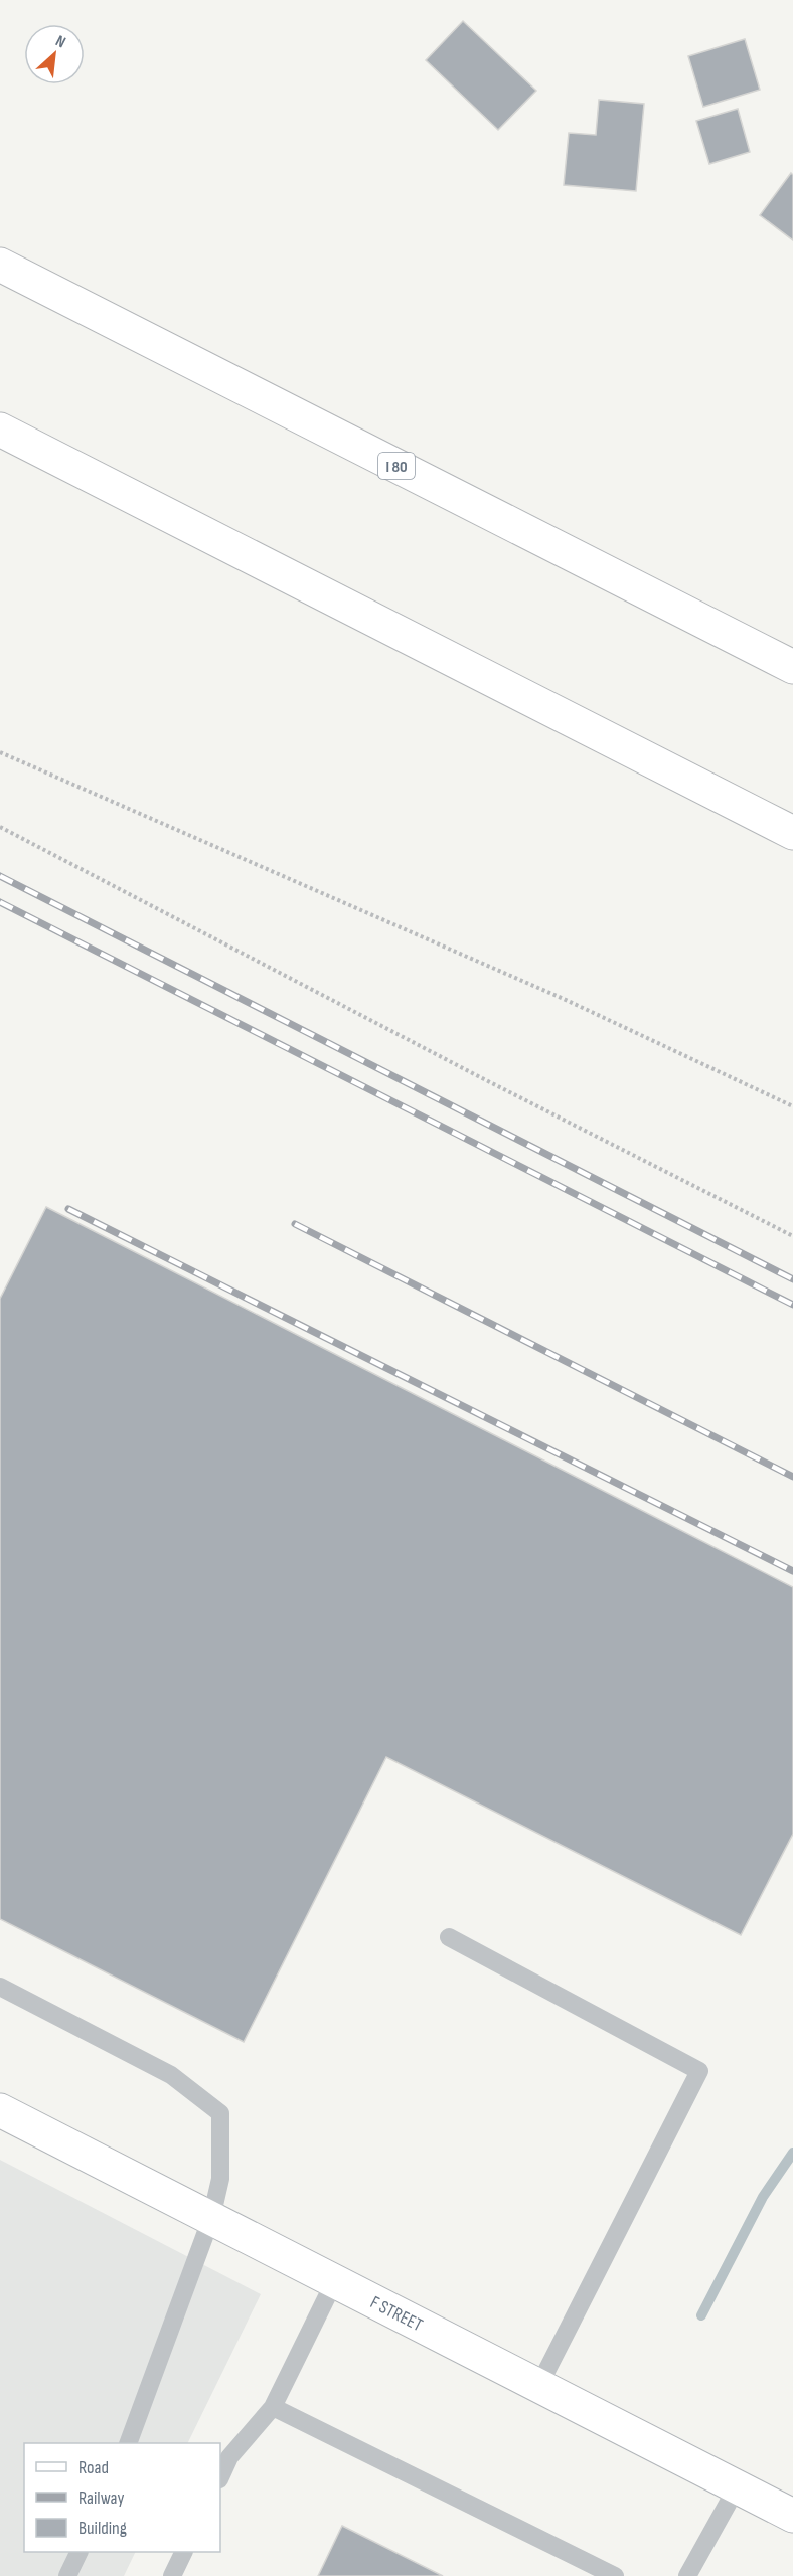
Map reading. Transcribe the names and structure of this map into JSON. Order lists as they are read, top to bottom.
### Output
{
  "streets": {
    "main road": ["I 80", "F STREET"]
  },
  "legend": ["Road", "Railway", "Building"],
  "north": "top right"
}
